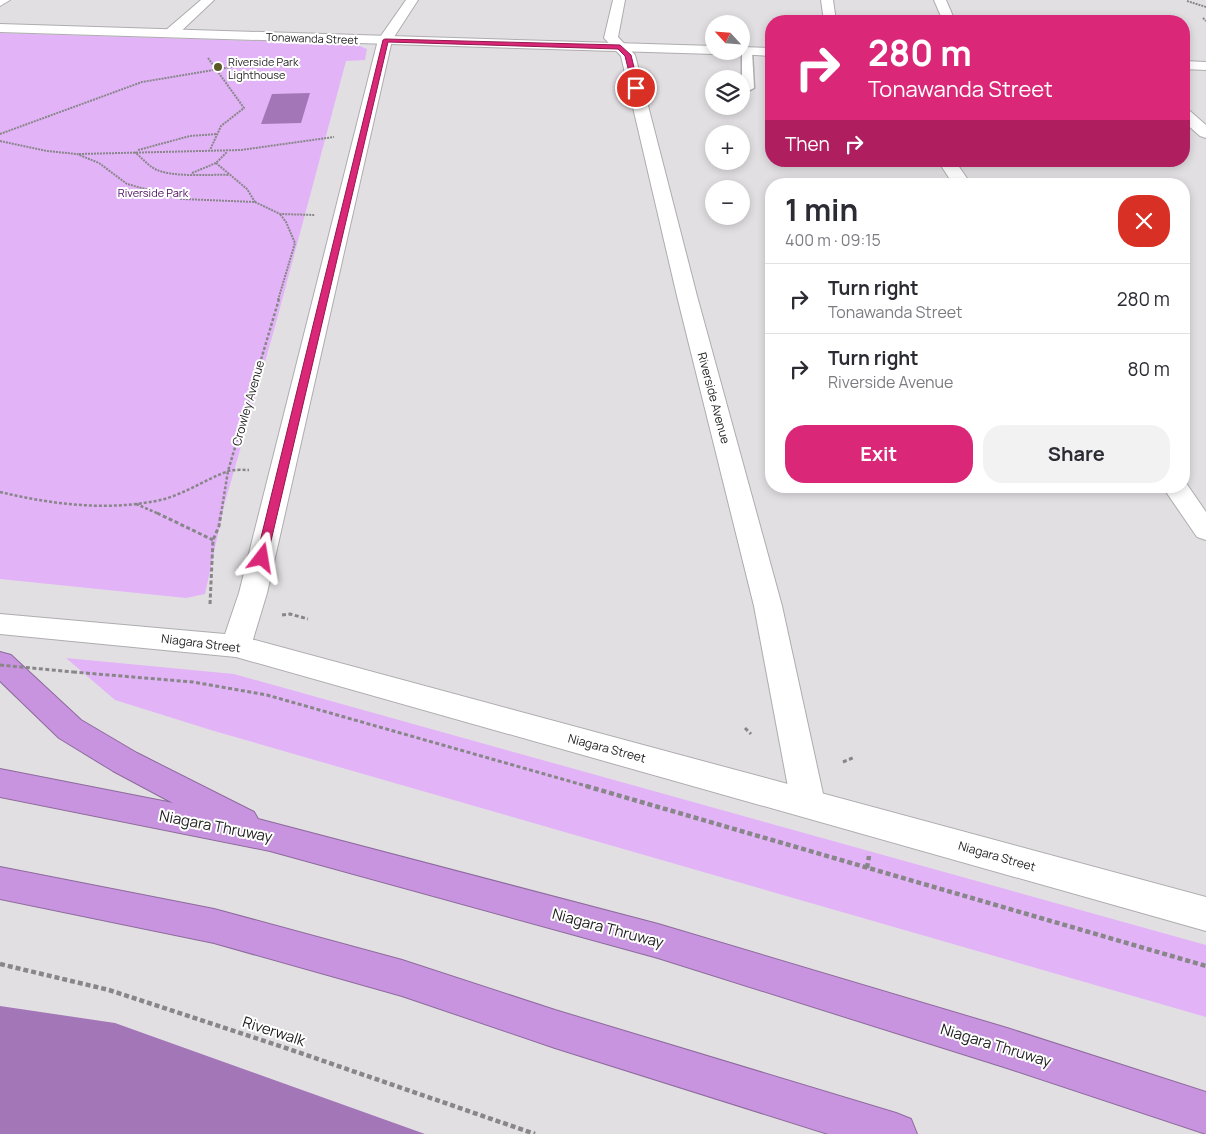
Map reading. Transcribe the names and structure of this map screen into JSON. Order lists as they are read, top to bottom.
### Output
{
  "streets": {
    "highway": ["Niagara Thruway"],
    "street": ["Tonawanda Street", "Riverside Avenue", "Niagara Street"],
    "path": ["Crowley Avenue", "Riverwalk"]
  },
  "crossings": [
    ["Tonawanda Street", "Riverside Avenue"],
    ["Riverside Avenue", "Niagara Street"]
  ],
  "parks": ["Riverside Park"],
  "places": ["Riverside Park Lighthouse"],
  "north": "top left",
  "page": {
    "map_buttons": ["+", "−"],
    "turn": ["280 m", "Tonawanda Street"],
    "then": "Then",
    "heading": ["1 min", "400 m · 09:15"],
    "list": [
      {
        "name": "Turn right",
        "note": "Tonawanda Street",
        "value": "280 m"
      },
      {
        "name": "Turn right",
        "note": "Riverside Avenue",
        "value": "80 m"
      }
    ],
    "buttons": ["Exit", "Share"]
  }
}
